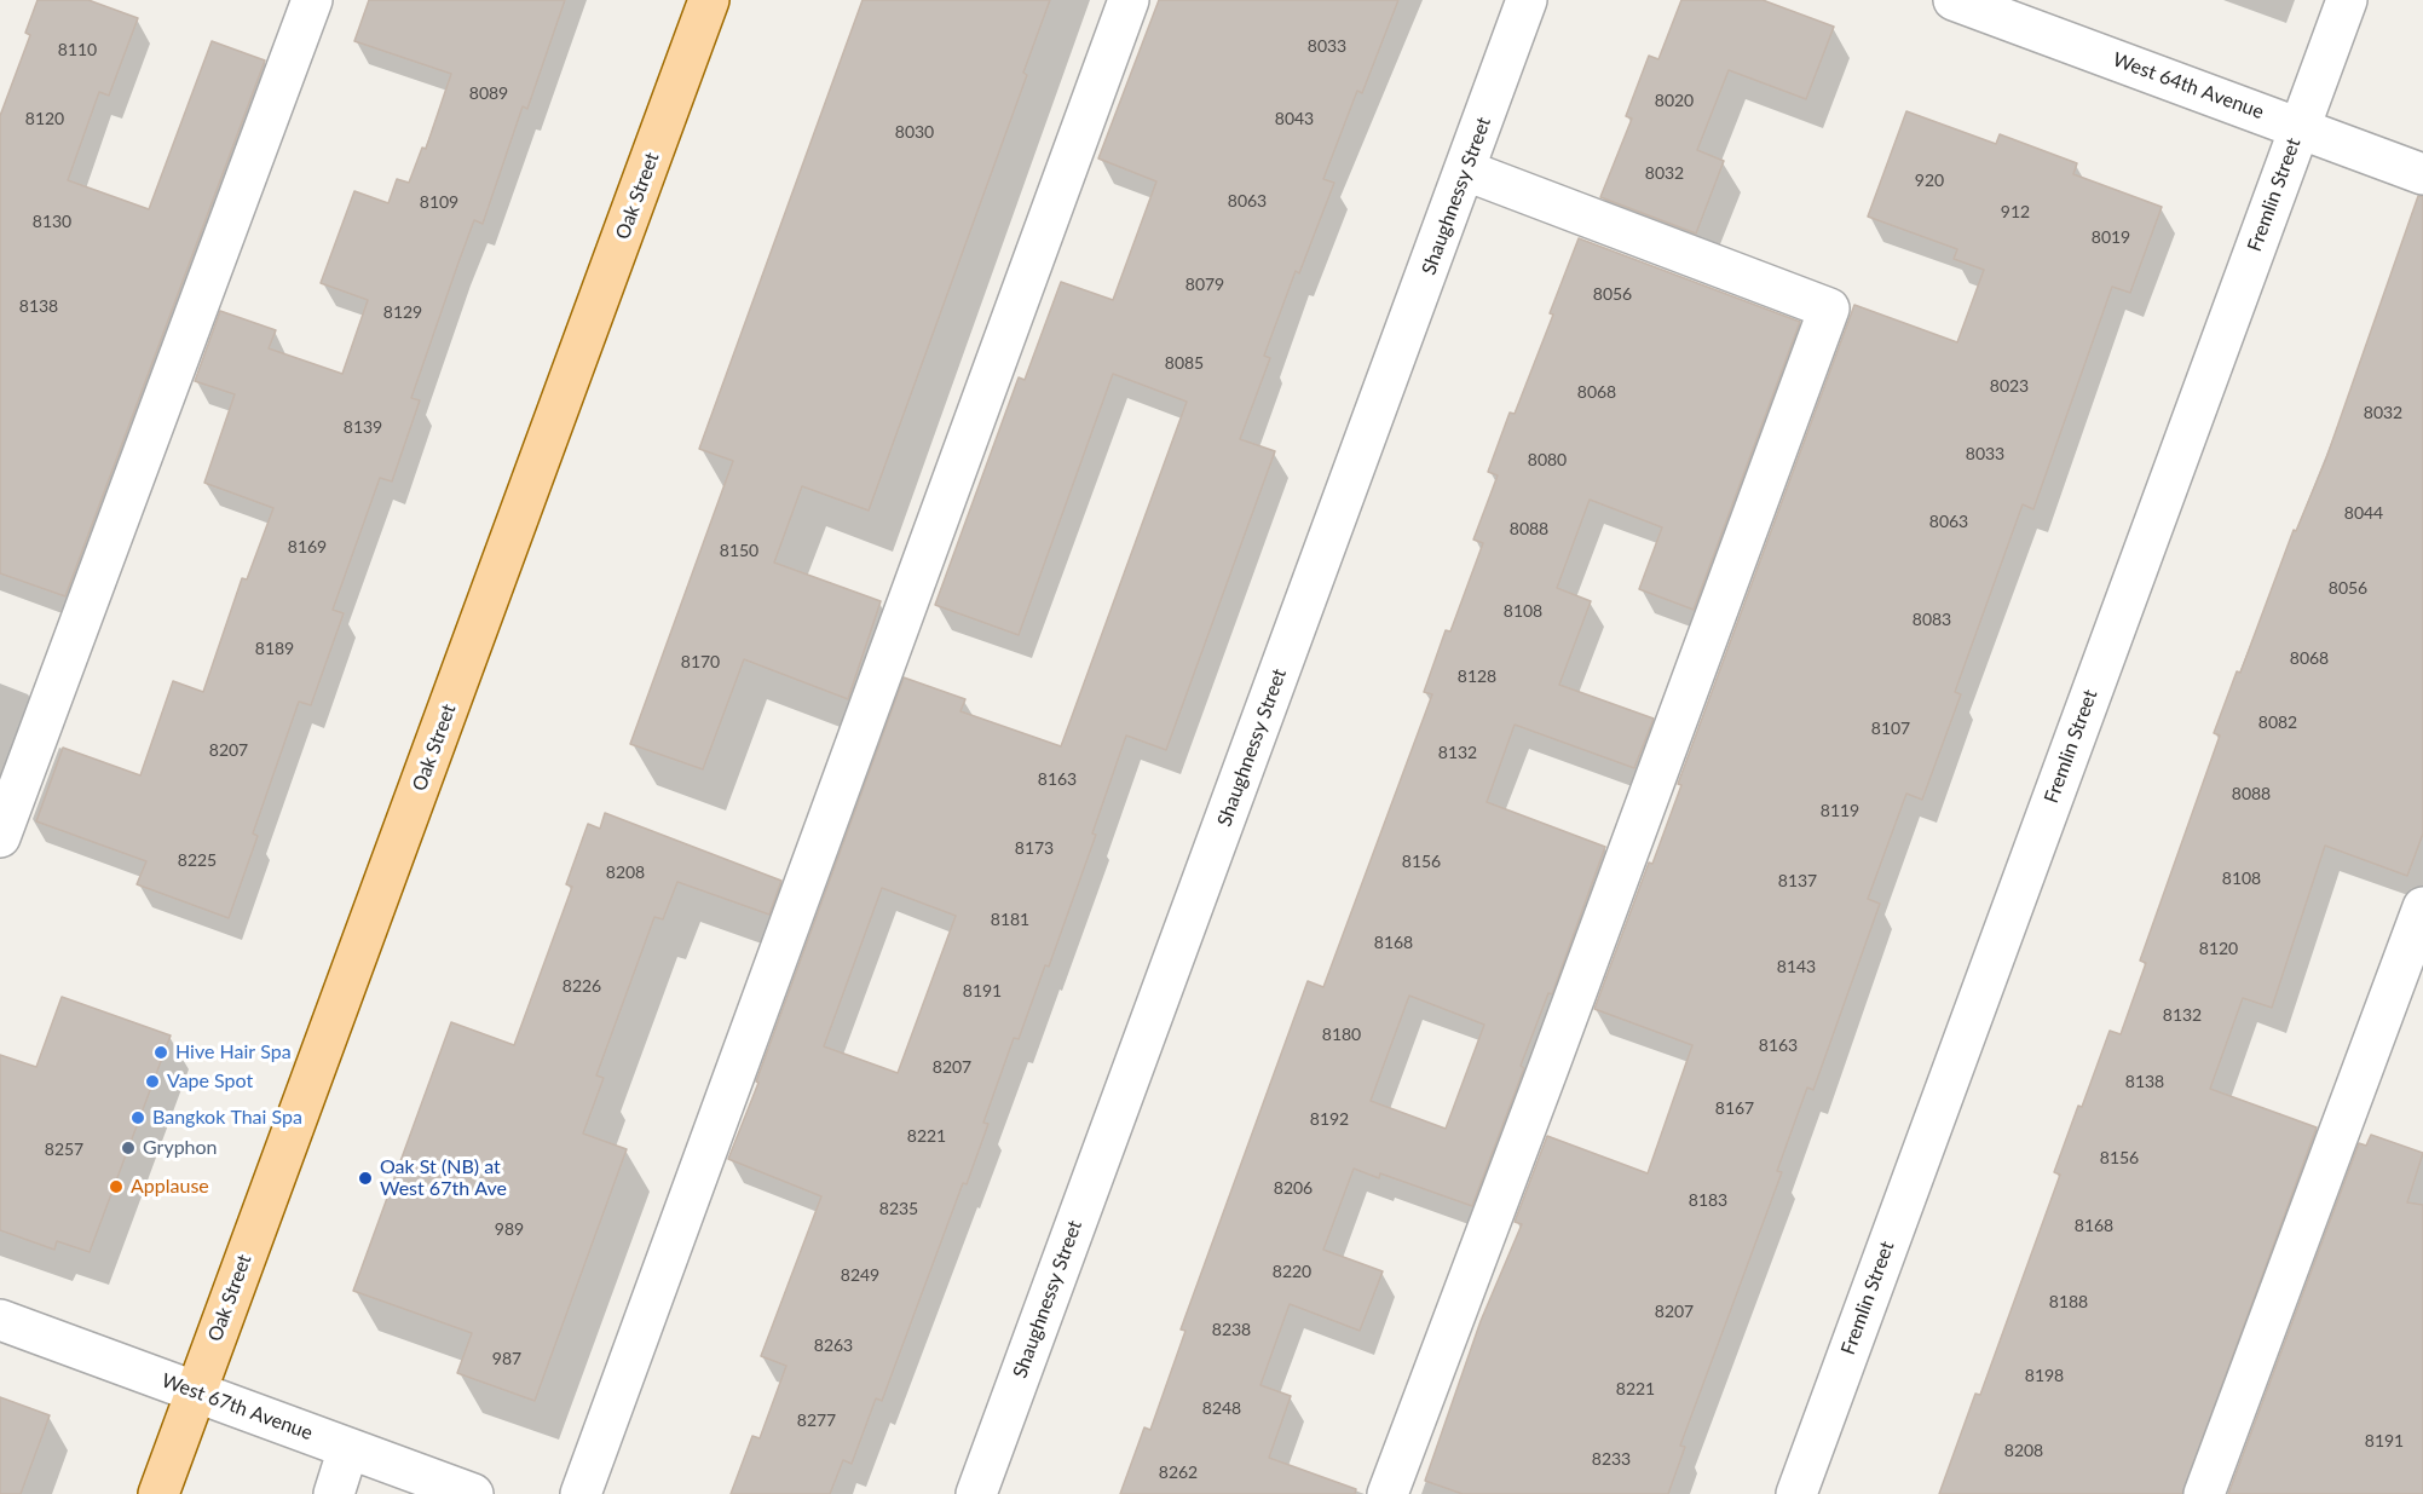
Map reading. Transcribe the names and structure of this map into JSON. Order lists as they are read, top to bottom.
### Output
{
  "streets": {
    "main road": ["Oak Street"],
    "street": [
      "West 64th Avenue",
      "Fremlin Street",
      "Shaughnessy Street",
      "West 67th Avenue"
    ]
  },
  "crossings": [
    ["West 64th Avenue", "Fremlin Street"],
    ["Oak Street", "West 67th Avenue"]
  ],
  "places": [
    "Hive Hair Spa",
    "Vape Spot",
    "Bangkok Thai Spa",
    "Gryphon",
    "Oak St (NB) at West 67th Ave",
    "Applause"
  ],
  "house_numbers": [
    "8033",
    "8110",
    "8089",
    "8020",
    "8120",
    "8043",
    "8030",
    "8032",
    "920",
    "8063",
    "8109",
    "912",
    "8130",
    "8019",
    "8079",
    "8056",
    "8138",
    "8129",
    "8085",
    "8023",
    "8068",
    "8032",
    "8139",
    "8033",
    "8080",
    "8044",
    "8063",
    "8088",
    "8169",
    "8150",
    "8056",
    "8108",
    "8083",
    "8189",
    "8068",
    "8170",
    "8128",
    "8082",
    "8107",
    "8207",
    "8132",
    "8163",
    "8088",
    "8119",
    "8173",
    "8225",
    "8156",
    "8208",
    "8108",
    "8137",
    "8181",
    "8168",
    "8120",
    "8143",
    "8226",
    "8191",
    "8132",
    "8180",
    "8163",
    "8207",
    "8138",
    "8167",
    "8192",
    "8221",
    "8257",
    "8156",
    "8206",
    "8183",
    "8235",
    "8168",
    "989",
    "8220",
    "8249",
    "8188",
    "8207",
    "8238",
    "8263",
    "987",
    "8198",
    "8221",
    "8248",
    "8277",
    "8191",
    "8208",
    "8233",
    "8262"
  ]
}
